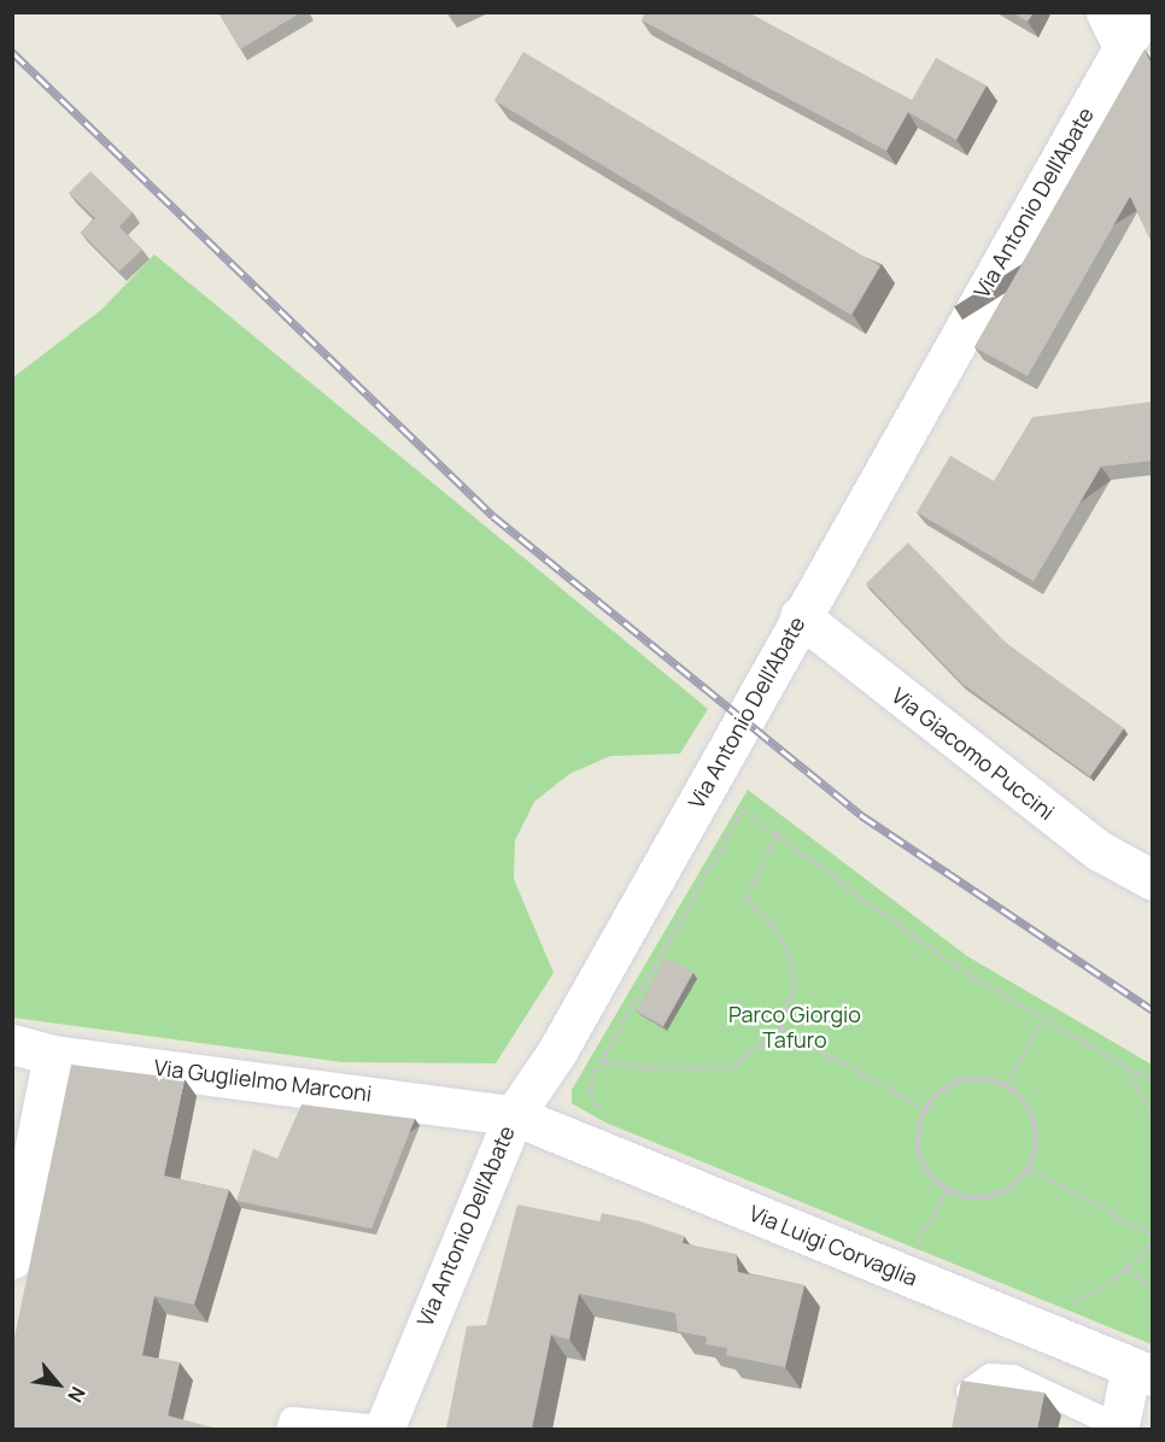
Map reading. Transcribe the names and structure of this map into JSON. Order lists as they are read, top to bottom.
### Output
{
  "streets": {
    "street": [
      "Via Antonio Dell'Abate",
      "Via Giacomo Puccini",
      "Via Guglielmo Marconi",
      "Via Luigi Corvaglia"
    ]
  },
  "crossings": [
    ["Via Antonio Dell'Abate", "Via Giacomo Puccini"],
    ["Via Antonio Dell'Abate", "Via Guglielmo Marconi"],
    ["Via Antonio Dell'Abate", "Via Luigi Corvaglia"],
    ["Via Guglielmo Marconi", "Via Luigi Corvaglia"]
  ],
  "parks": ["Parco Giorgio Tafuro"],
  "north": "bottom right"
}
